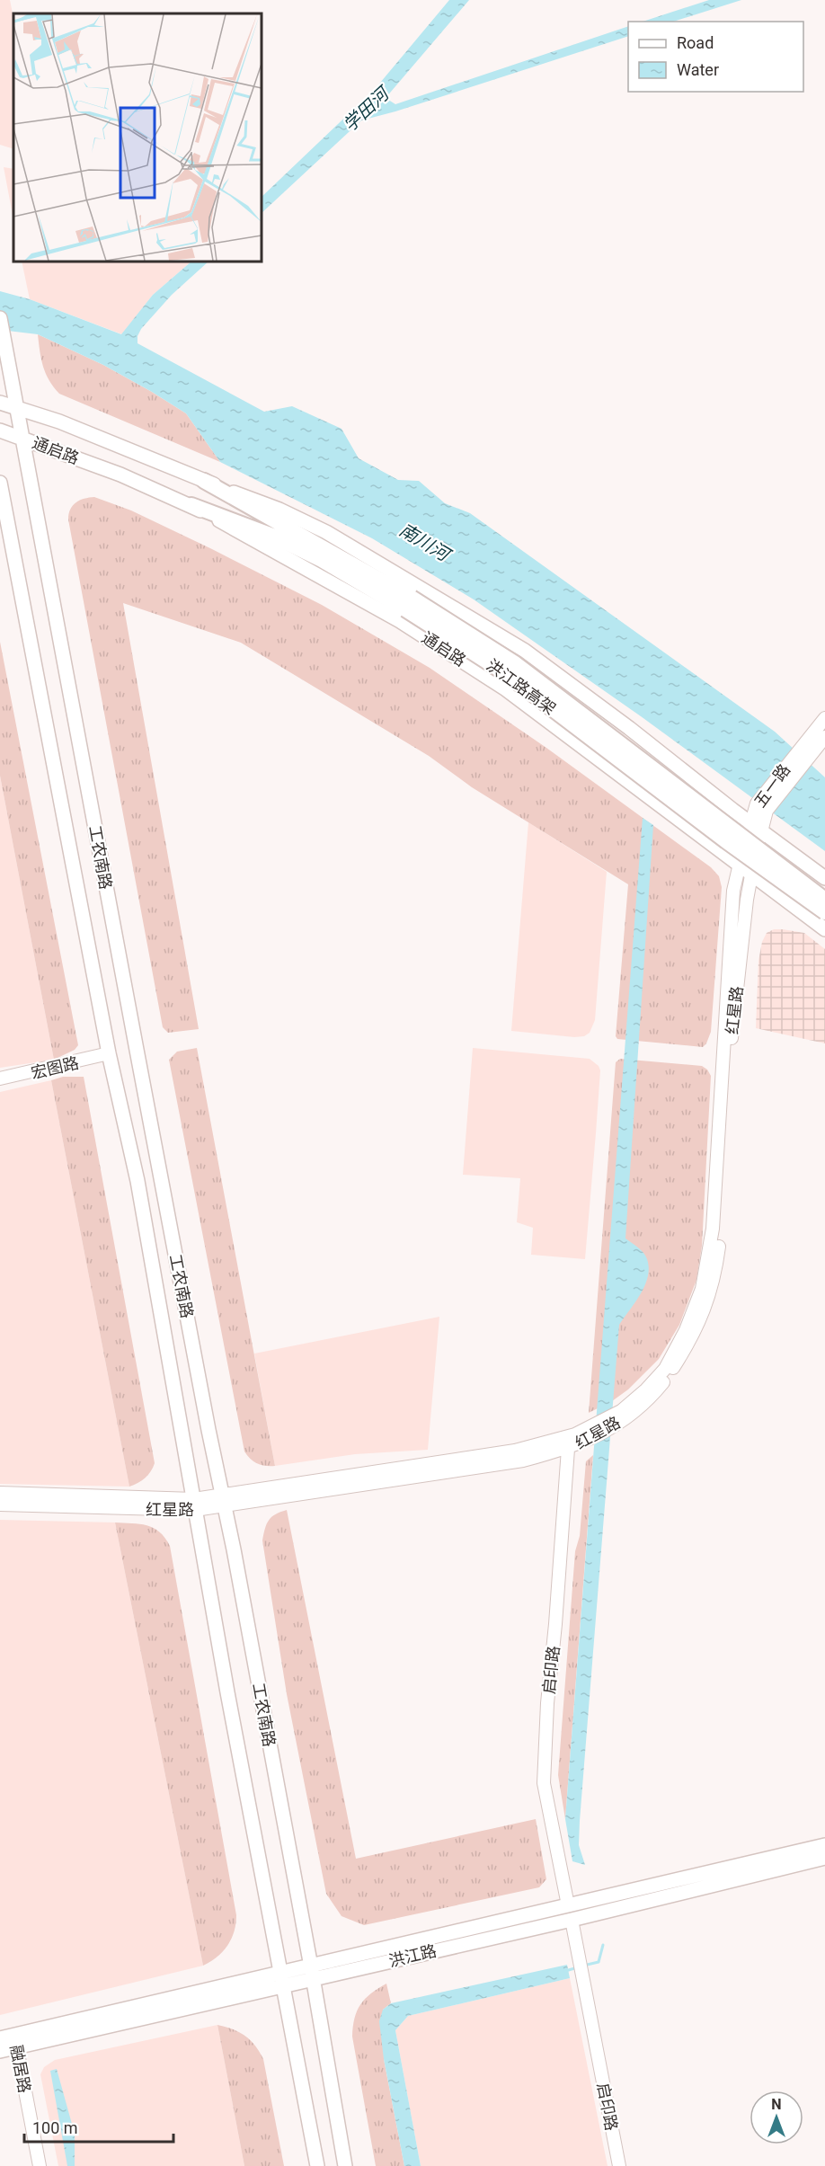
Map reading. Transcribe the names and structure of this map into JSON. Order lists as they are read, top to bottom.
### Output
{
  "streets": {
    "highway": ["洪江路高架"],
    "main road": [
      "通启路",
      "五一路",
      "工农南路",
      "红星路",
      "宏图路",
      "启印路",
      "洪江路",
      "融居路"
    ]
  },
  "crossings": [
    ["通启路", "洪江路高架"],
    ["通启路", "五一路"],
    ["通启路", "工农南路"],
    ["通启路", "红星路"],
    ["五一路", "红星路"],
    ["工农南路", "红星路"],
    ["工农南路", "宏图路"],
    ["工农南路", "洪江路"],
    ["红星路", "启印路"],
    ["启印路", "洪江路"],
    ["洪江路", "融居路"]
  ],
  "water": ["学田河", "南川河"],
  "legend": ["Road", "Water"],
  "scale_bar": "100 m",
  "north": "top"
}
